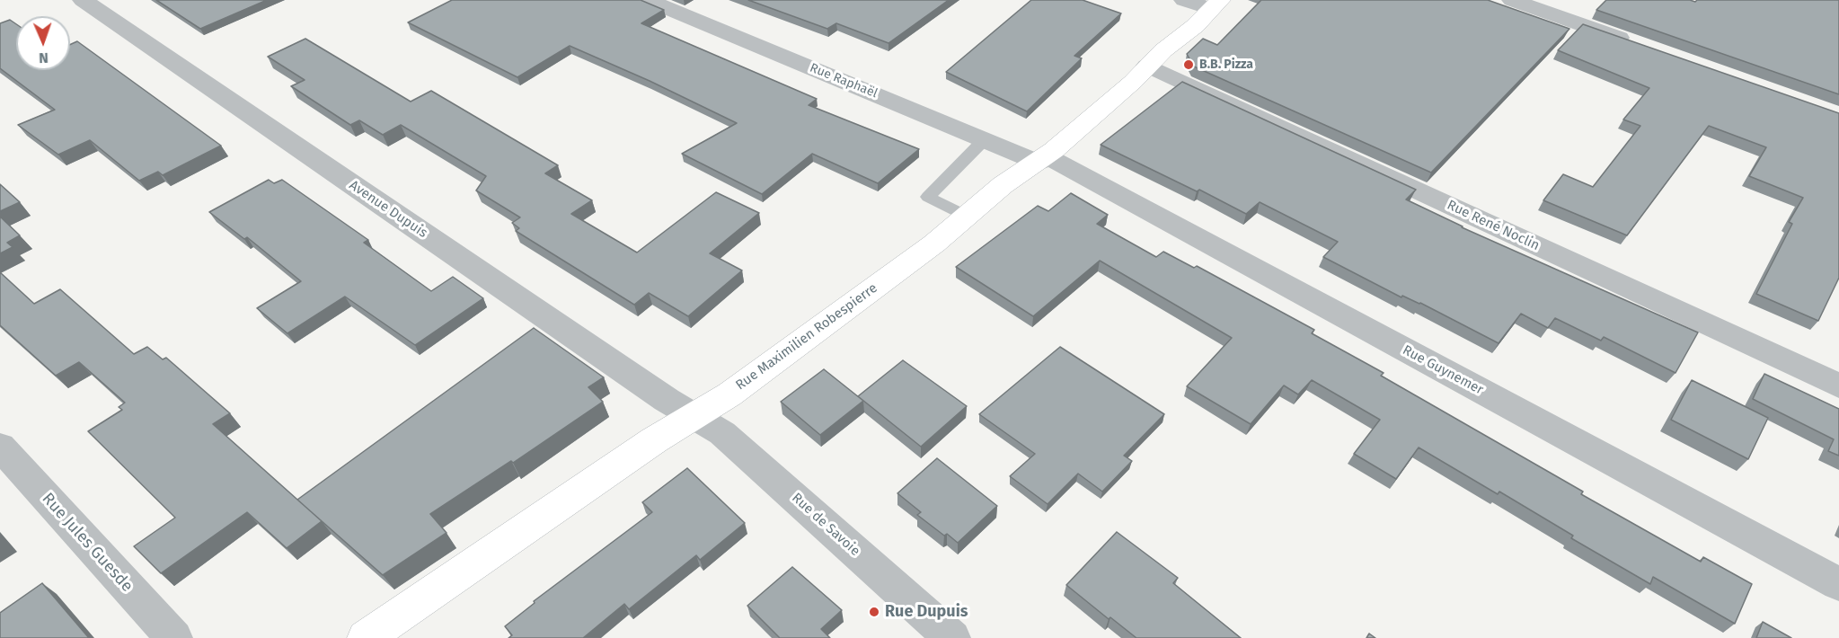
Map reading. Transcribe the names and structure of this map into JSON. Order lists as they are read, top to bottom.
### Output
{
  "streets": {
    "street": [
      "Rue Raphaël",
      "Avenue Dupuis",
      "Rue René Noclin",
      "Rue Maximilien Robespierre",
      "Rue Guynemer",
      "Rue de Savoie",
      "Rue Jules Guesde"
    ]
  },
  "crossings": [
    ["Rue Raphaël", "Rue Maximilien Robespierre"],
    ["Rue Raphaël", "Rue Guynemer"],
    ["Avenue Dupuis", "Rue Maximilien Robespierre"],
    ["Avenue Dupuis", "Rue de Savoie"],
    ["Rue René Noclin", "Rue Maximilien Robespierre"],
    ["Rue Maximilien Robespierre", "Rue Guynemer"],
    ["Rue Maximilien Robespierre", "Rue de Savoie"]
  ],
  "places": ["B.B. Pizza", "Rue Dupuis"],
  "north": "bottom"
}
